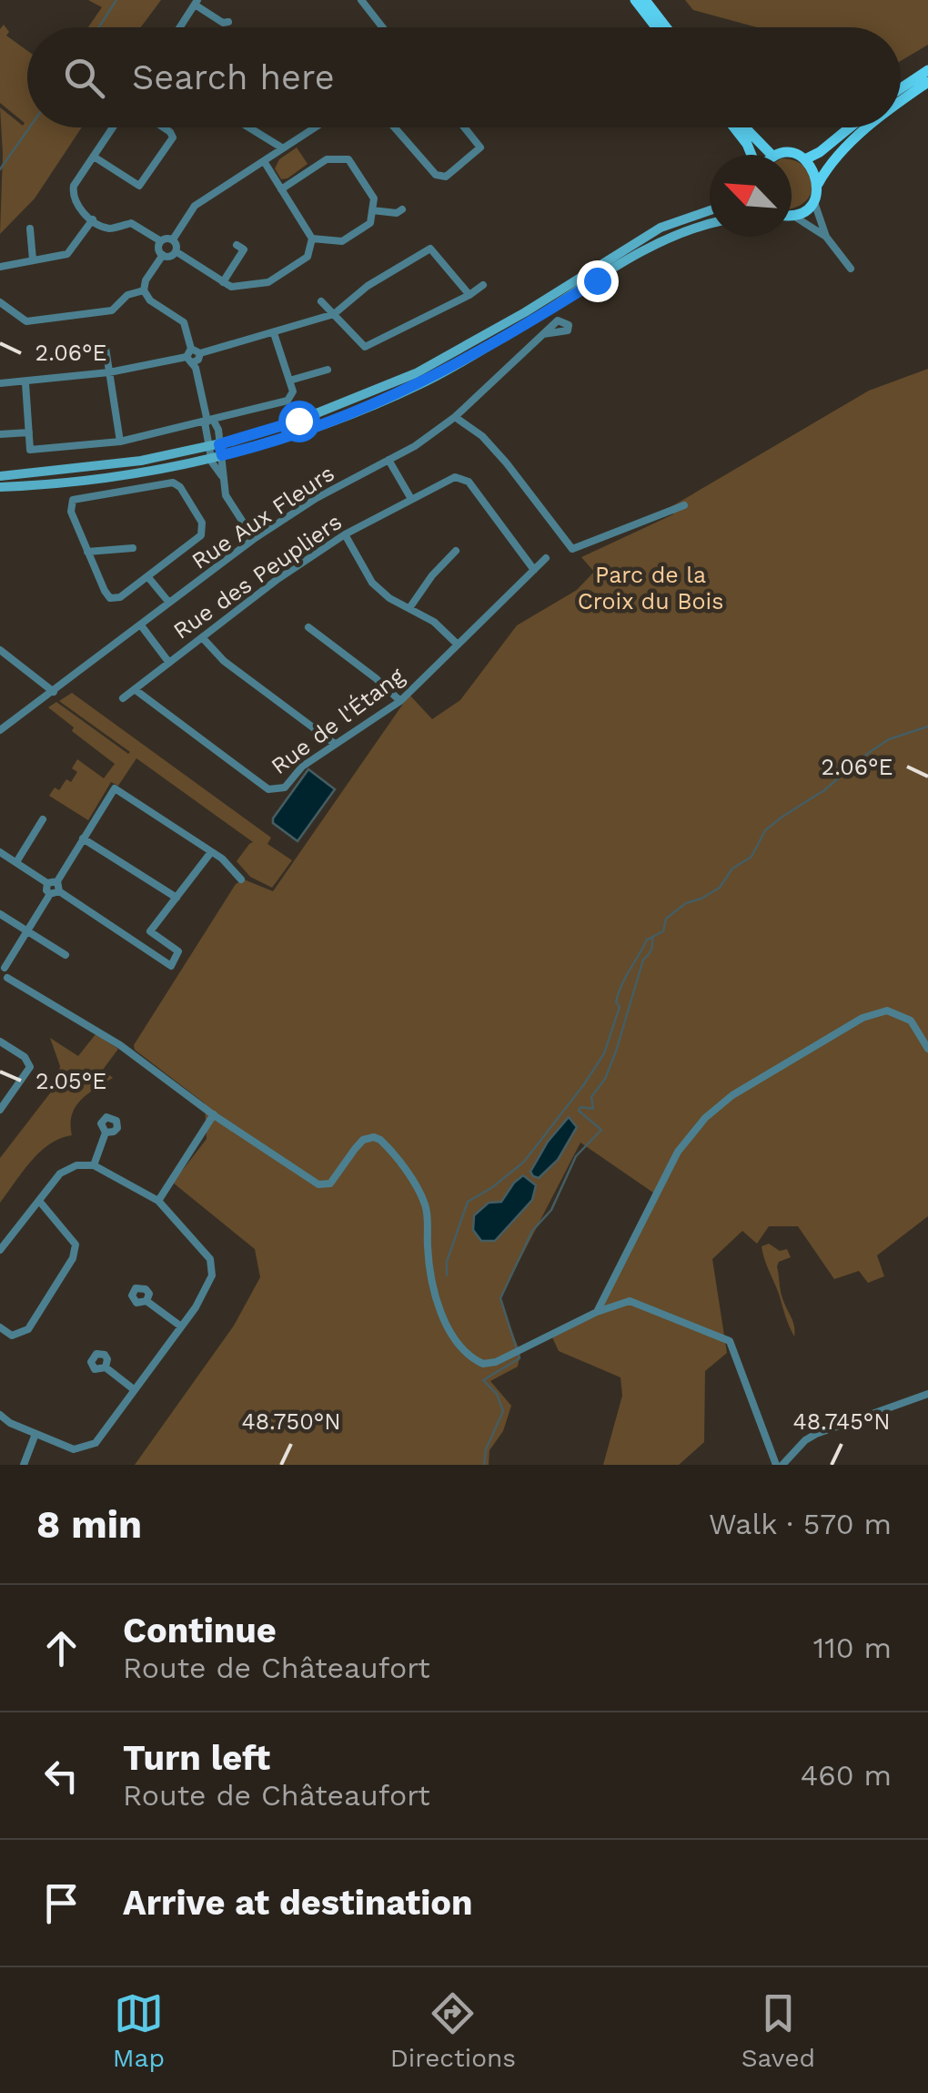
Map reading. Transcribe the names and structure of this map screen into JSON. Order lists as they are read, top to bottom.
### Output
{
  "streets": {
    "street": ["Rue Aux Fleurs", "Rue des Peupliers", "Rue de l'Étang"]
  },
  "crossings": [
    ["Rue des Peupliers", "Rue de l'Étang"]
  ],
  "parks": ["Parc de la Croix du Bois"],
  "north": "top left",
  "page": {
    "search": "Search here",
    "heading": ["8 min", "Walk · 570 m"],
    "list": [
      ["Continue", "Route de Châteaufort", "110 m"],
      ["Turn left", "Route de Châteaufort", "460 m"],
      "Arrive at destination"
    ],
    "nav": ["Map", "Directions", "Saved"]
  },
  "coordinates": [
    "2.06°E",
    "2.05°E",
    "48.750°N",
    "48.745°N"
  ]
}
